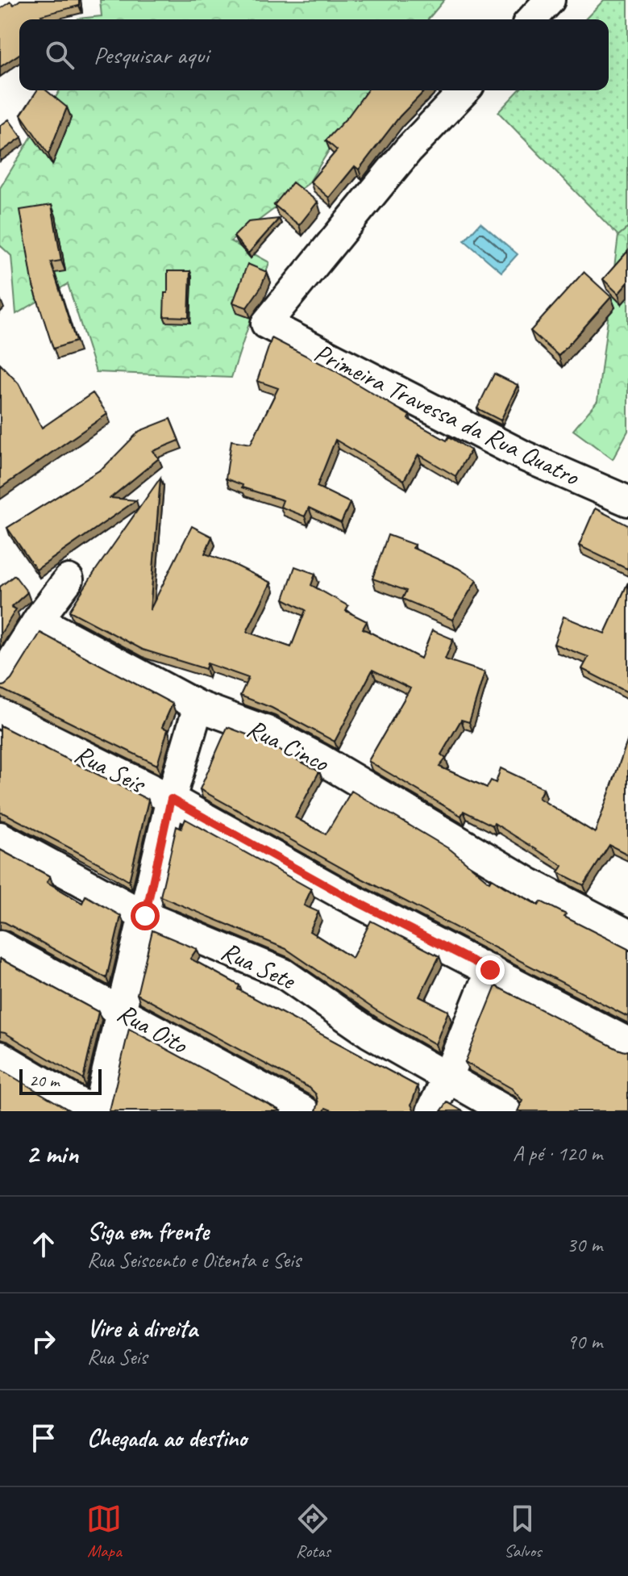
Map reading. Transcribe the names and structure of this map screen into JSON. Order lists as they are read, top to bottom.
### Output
{
  "streets": {
    "street": [
      "Primeira Travessa da Rua Quatro",
      "Rua Cinco",
      "Rua Seis",
      "Rua Sete",
      "Rua Oito"
    ]
  },
  "scale_bar": "20 m",
  "page": {
    "search": "Pesquisar aqui",
    "scale": "20 m",
    "heading": ["2 min", "A pé · 120 m"],
    "list": [
      ["Siga em frente", "Rua Seiscento e Oitenta e Seis", "30 m"],
      ["Vire à direita", "Rua Seis", "90 m"],
      "Chegada ao destino"
    ],
    "nav": ["Mapa", "Rotas", "Salvos"]
  }
}
